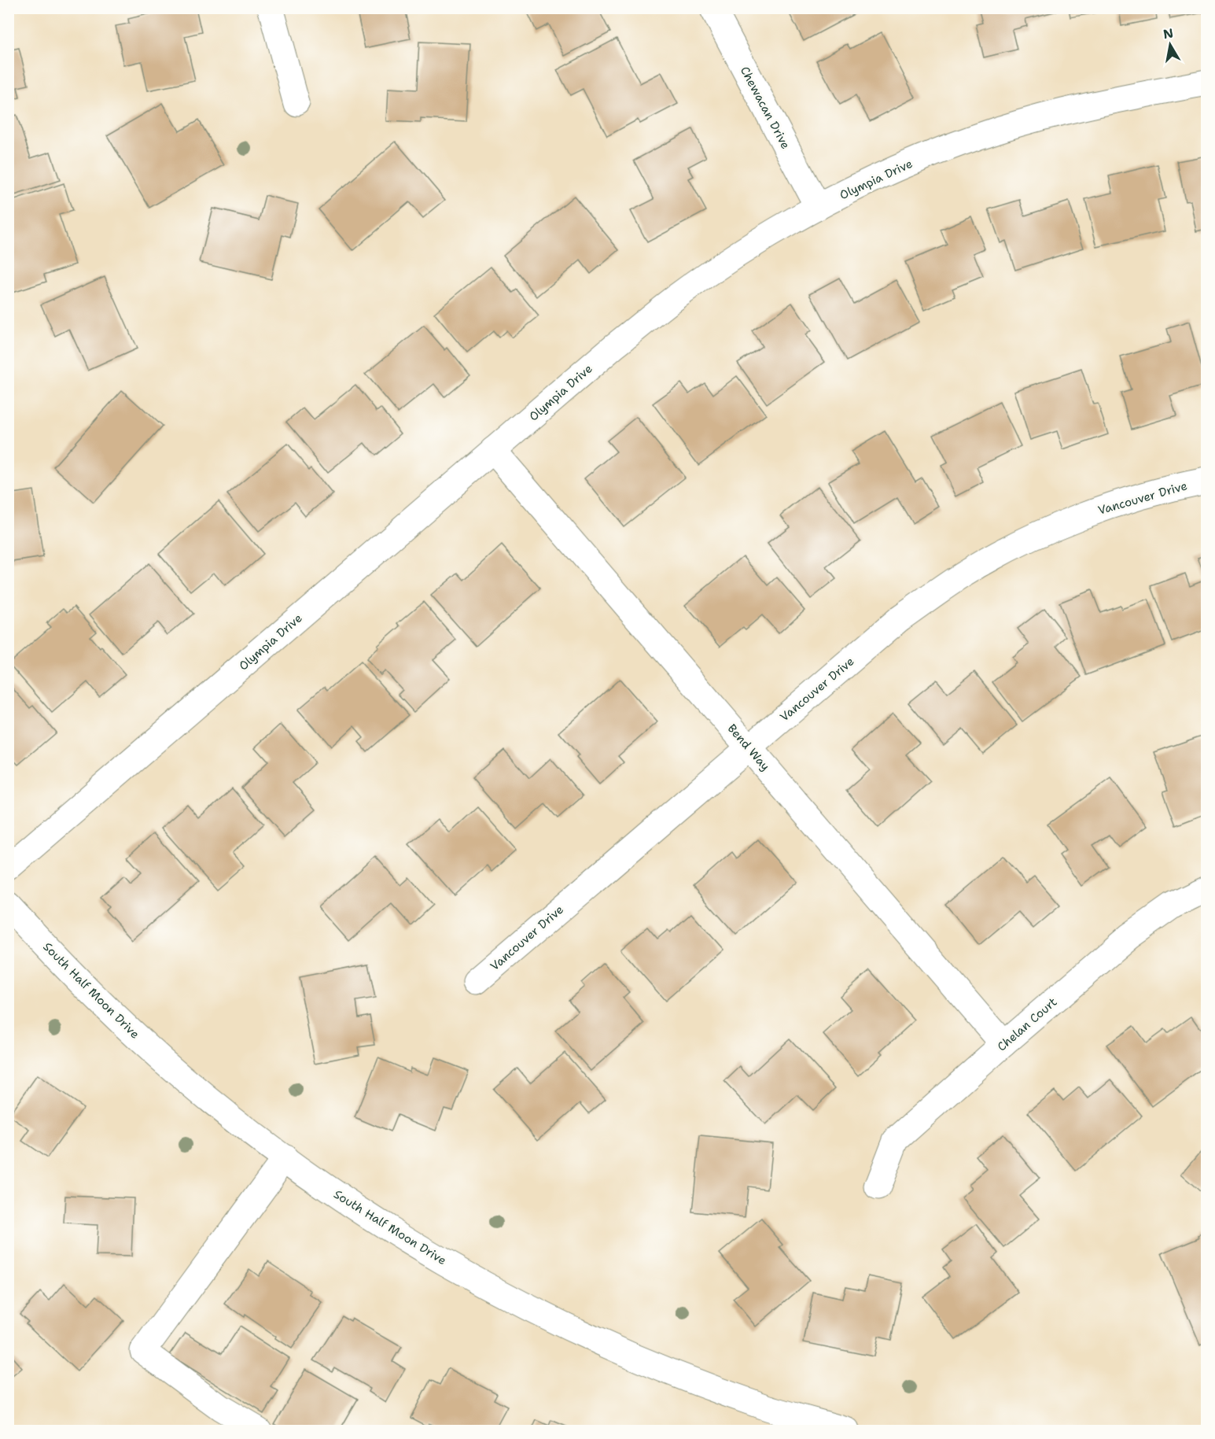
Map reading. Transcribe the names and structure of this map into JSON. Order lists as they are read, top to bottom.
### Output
{
  "streets": {
    "street": [
      "Chewacan Drive",
      "Olympia Drive",
      "Vancouver Drive",
      "Bend Way",
      "South Half Moon Drive",
      "Chelan Court"
    ]
  },
  "crossings": [
    ["Chewacan Drive", "Olympia Drive"],
    ["Olympia Drive", "Bend Way"],
    ["Vancouver Drive", "Bend Way"],
    ["Bend Way", "Chelan Court"]
  ],
  "north": "top"
}
